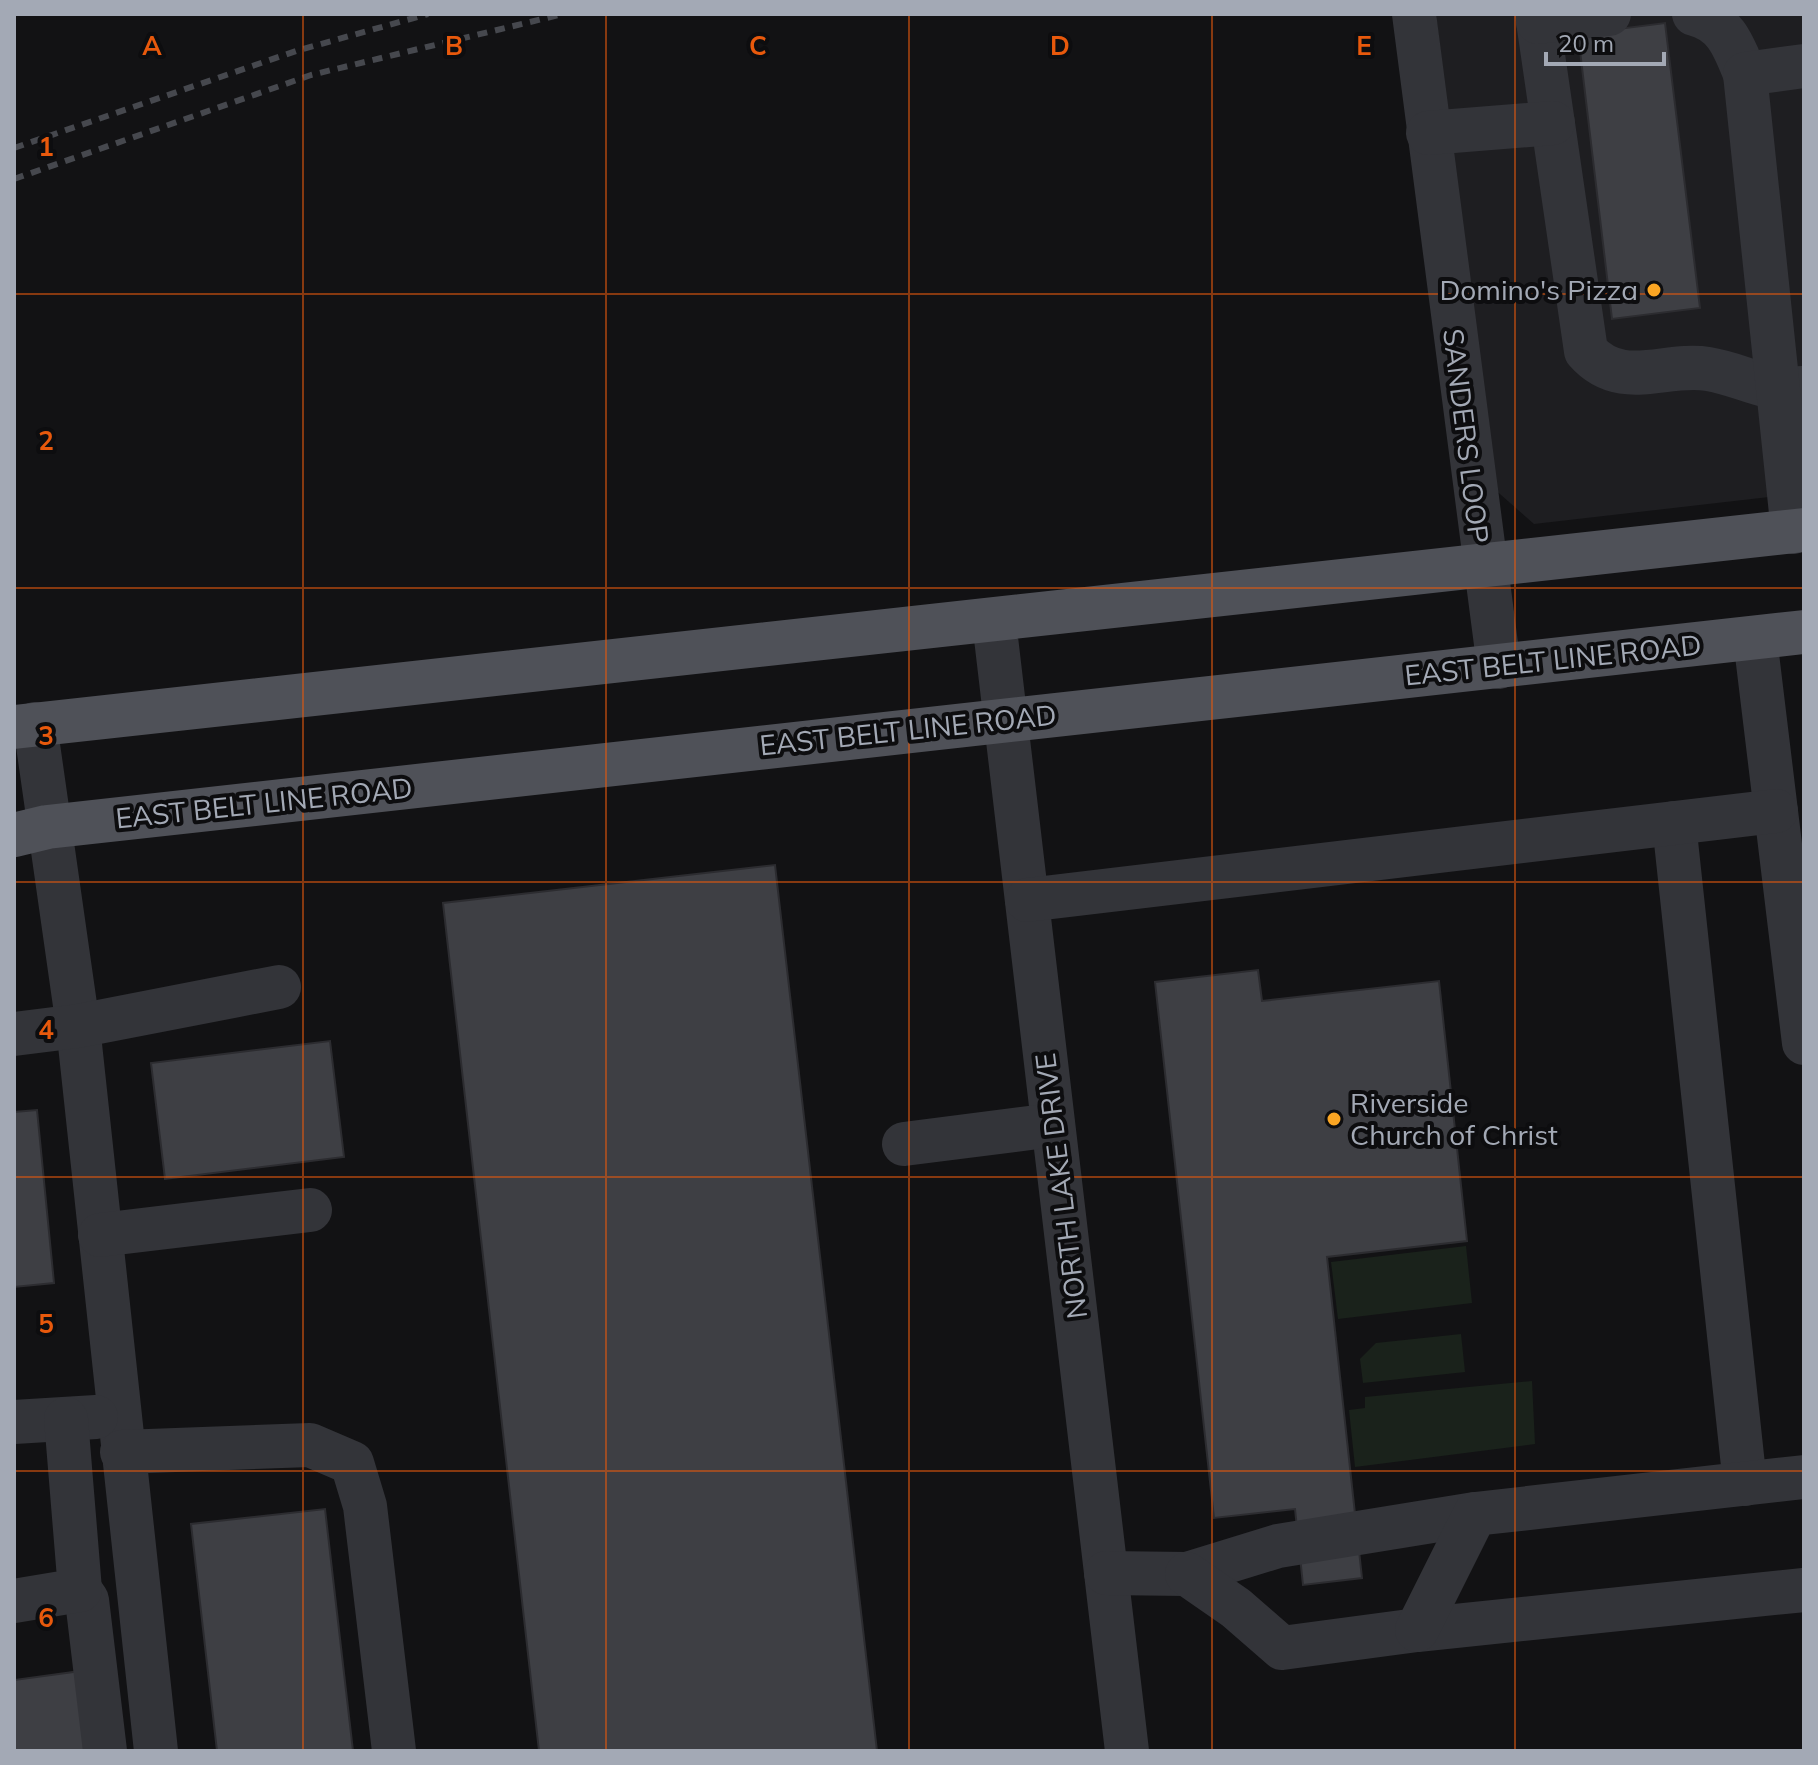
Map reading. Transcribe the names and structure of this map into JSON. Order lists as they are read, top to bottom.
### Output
{
  "streets": {
    "main road": ["EAST BELT LINE ROAD"],
    "street": ["SANDERS LOOP", "NORTH LAKE DRIVE"]
  },
  "crossings": [
    ["SANDERS LOOP", "EAST BELT LINE ROAD"],
    ["EAST BELT LINE ROAD", "NORTH LAKE DRIVE"]
  ],
  "places": ["Domino's Pizza", "Riverside Church of Christ"],
  "scale_bar": "20 m",
  "grid": {
    "columns": [
      "A",
      "B",
      "C",
      "D",
      "E"
    ],
    "rows": [
      "1",
      "2",
      "3",
      "4",
      "5",
      "6"
    ]
  }
}
